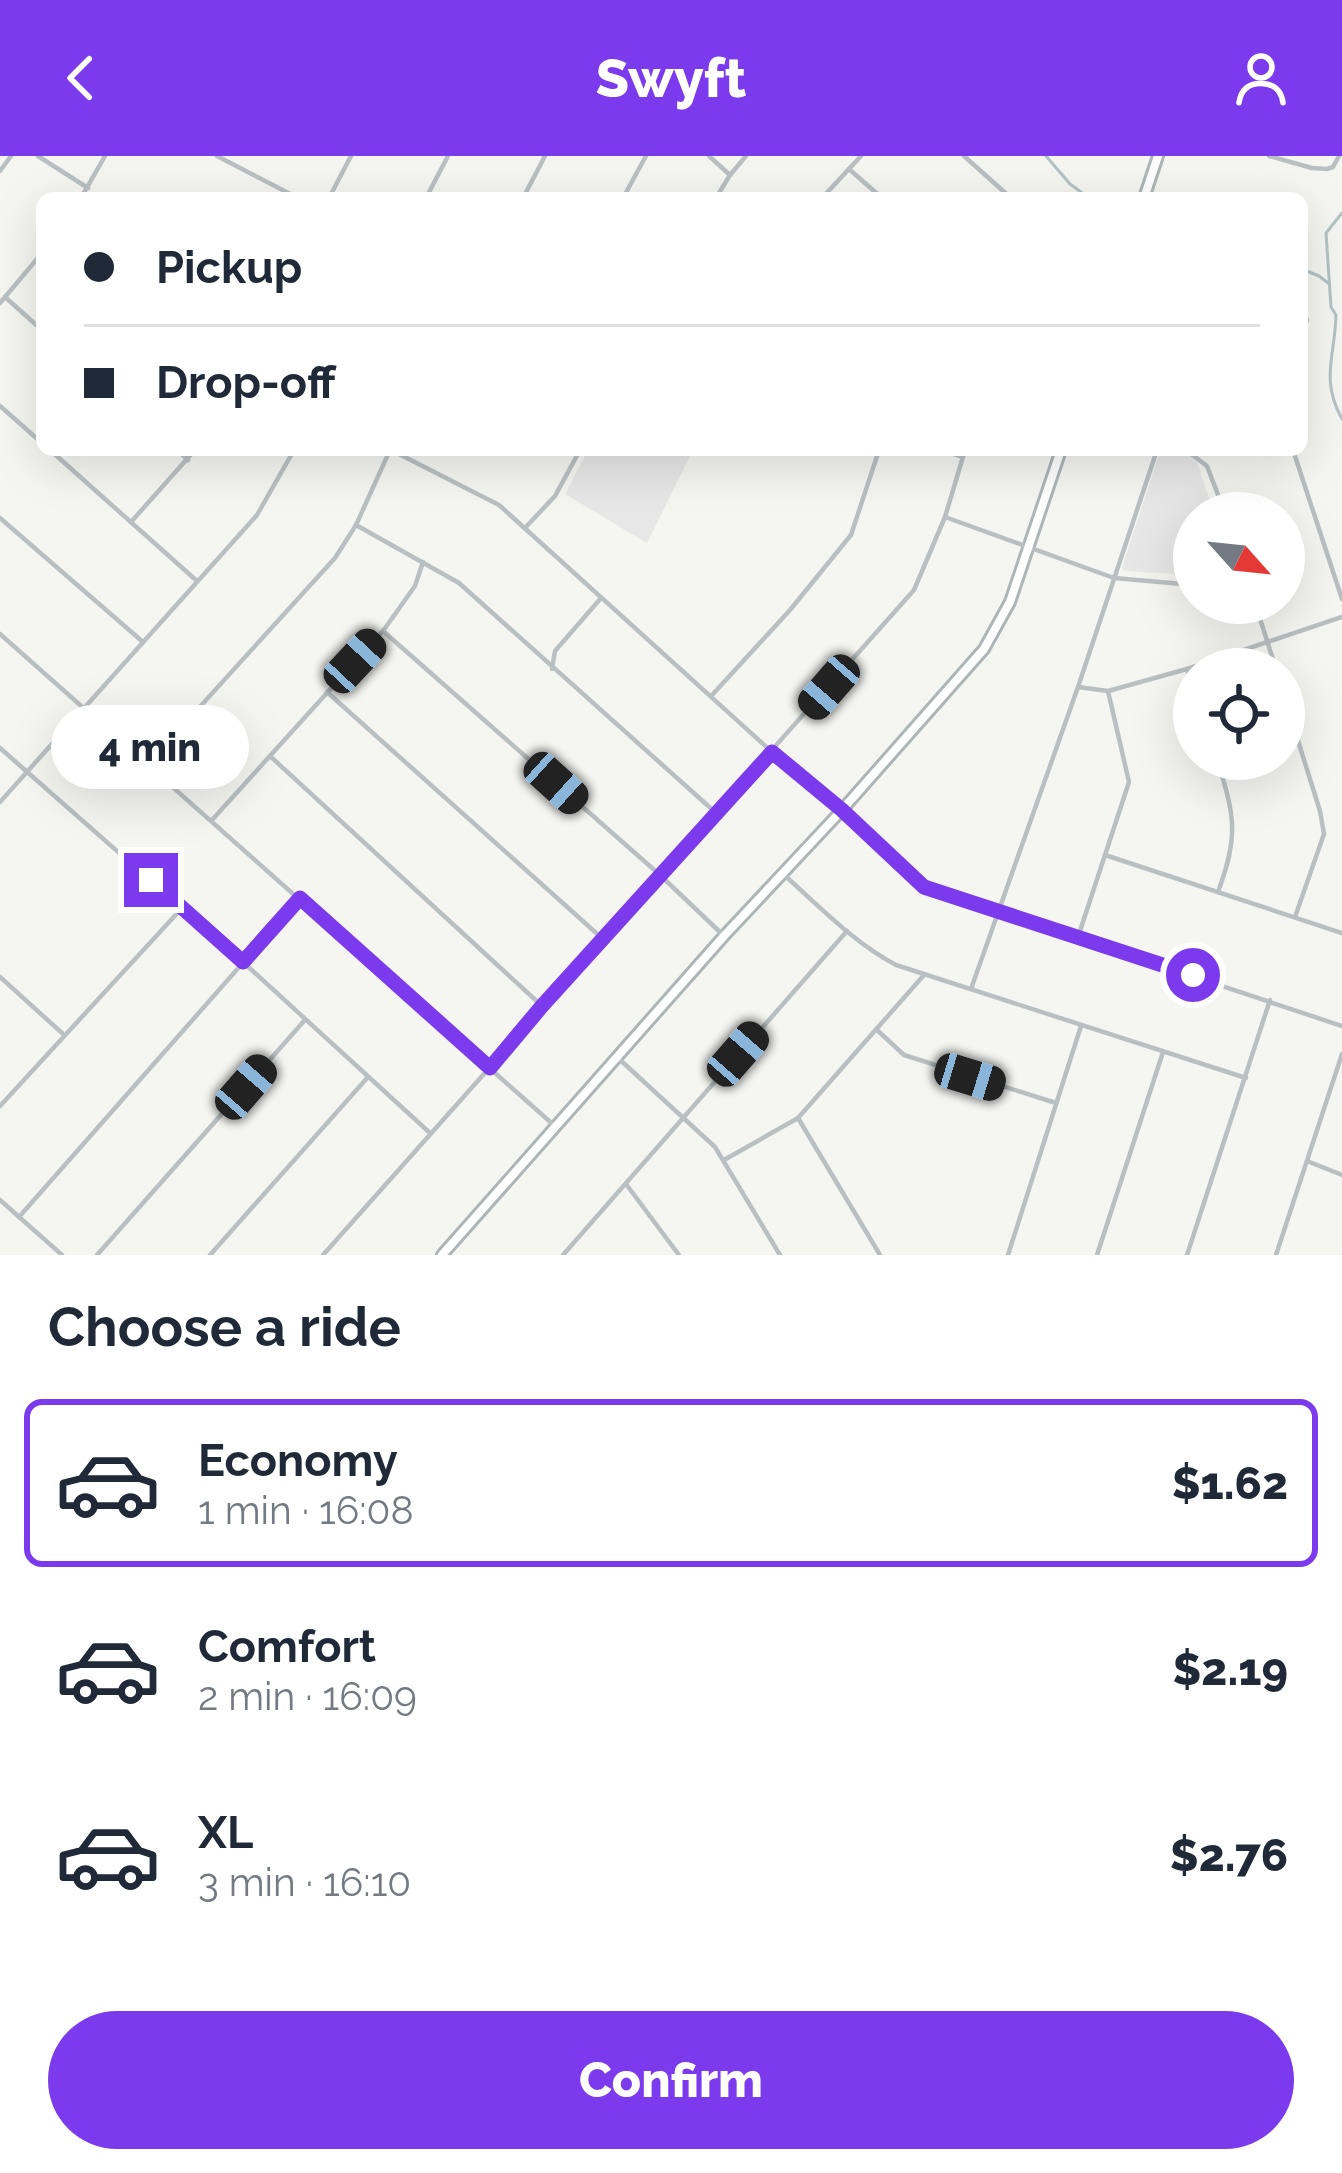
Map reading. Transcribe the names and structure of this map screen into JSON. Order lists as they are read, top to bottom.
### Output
{
  "north": "bottom right",
  "page": {
    "header": "Swyft",
    "banner": ["Pickup", "Drop-off"],
    "bubble": "4 min",
    "heading": "Choose a ride",
    "list": [
      {
        "name": "Economy",
        "note": "1 min · 16:08",
        "value": "$1.62"
      },
      {
        "name": "Comfort",
        "note": "2 min · 16:09",
        "value": "$2.19"
      },
      {
        "name": "XL",
        "note": "3 min · 16:10",
        "value": "$2.76"
      }
    ],
    "buttons": "Confirm"
  }
}
